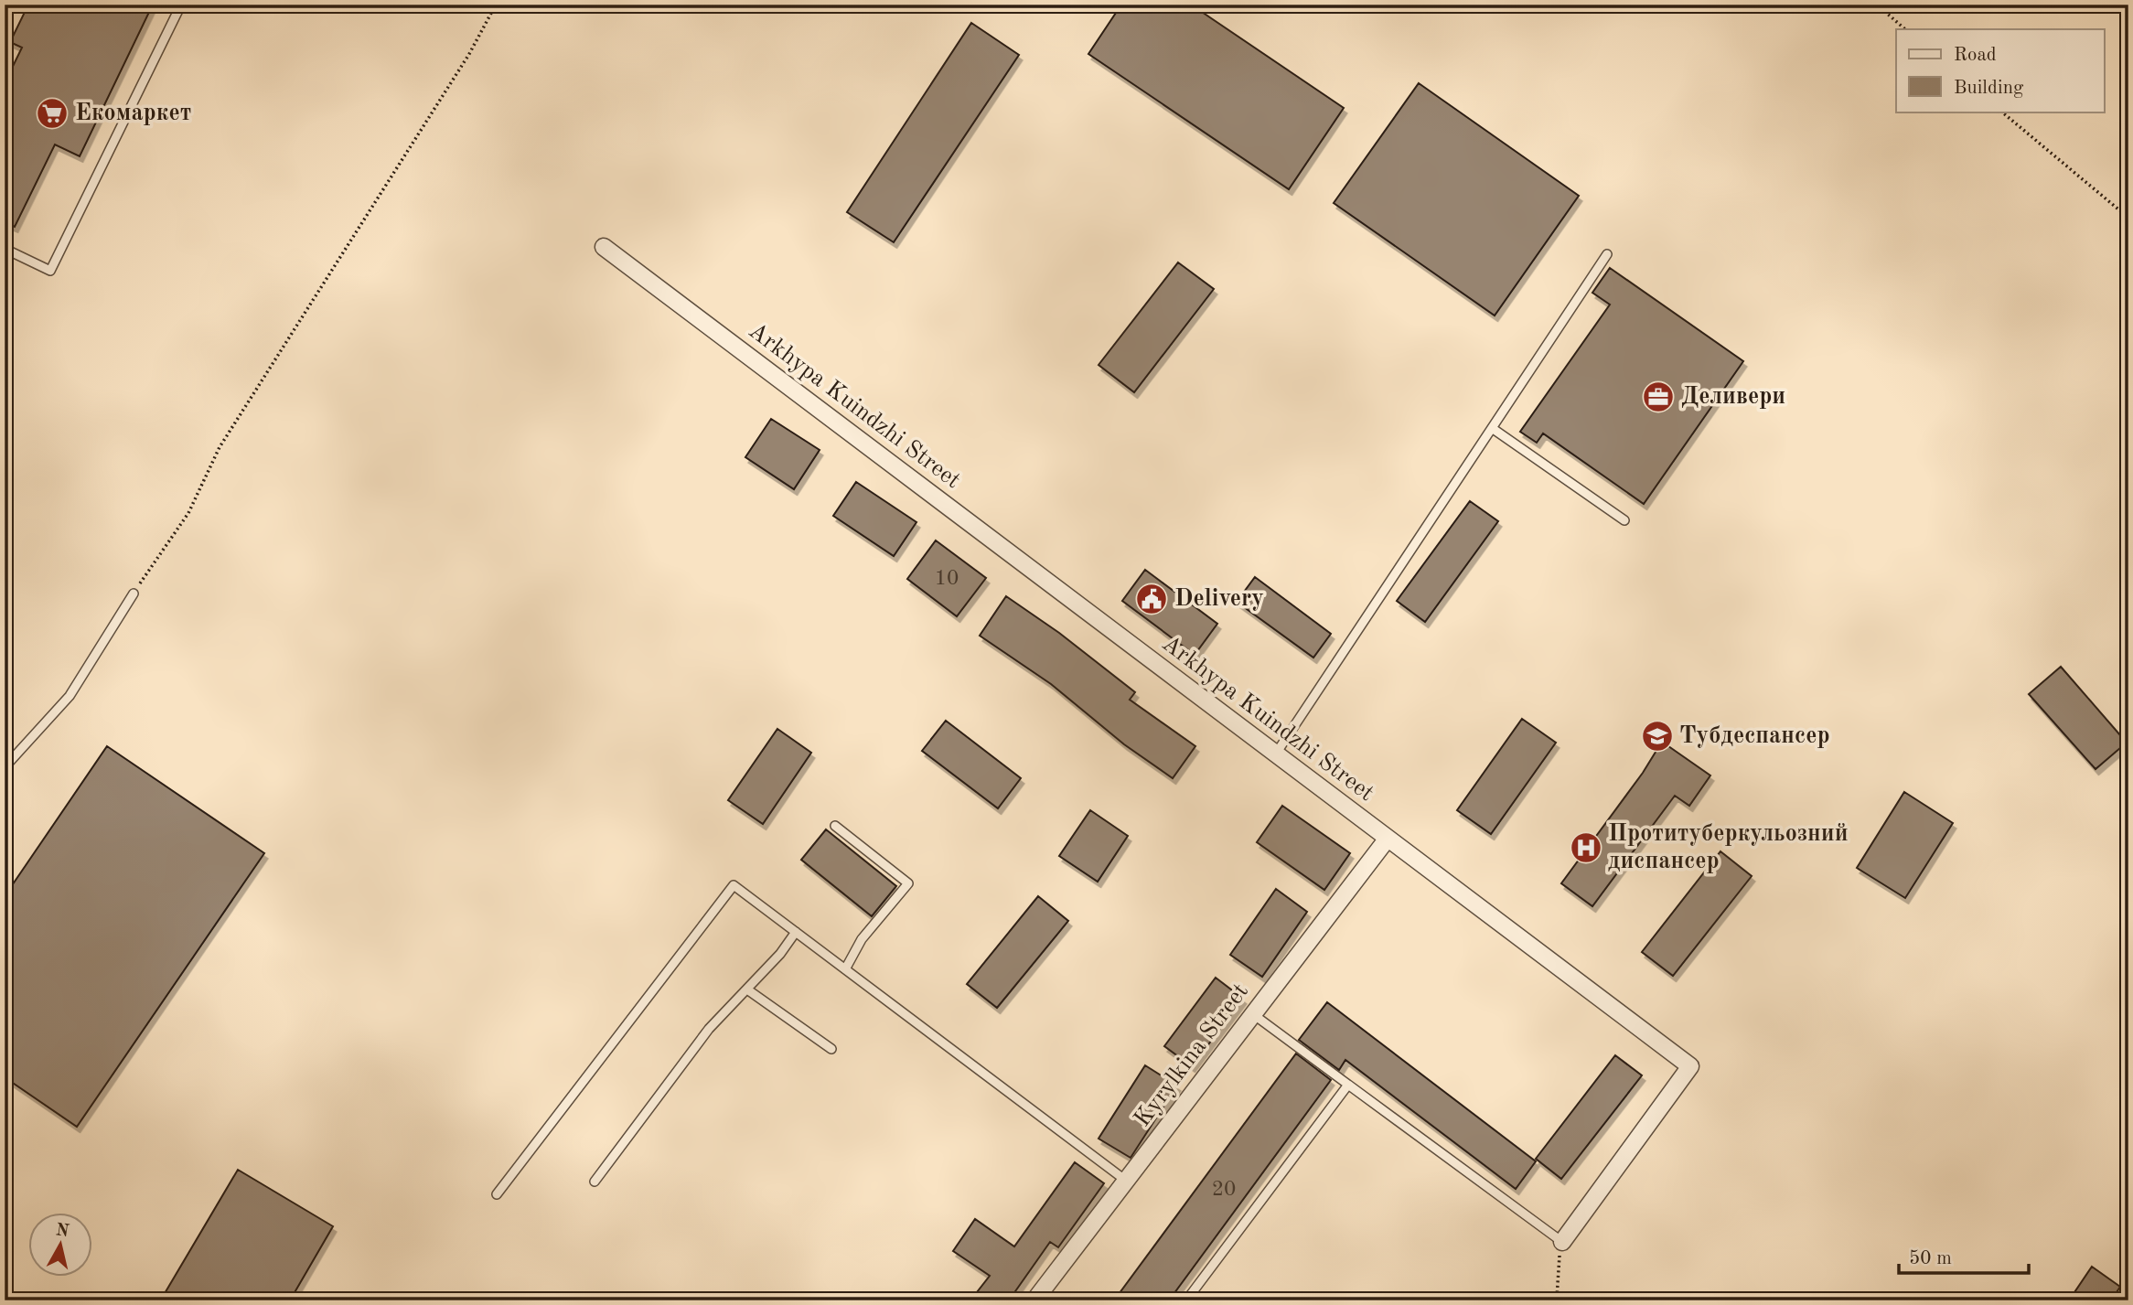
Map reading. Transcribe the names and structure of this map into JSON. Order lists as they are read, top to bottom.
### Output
{
  "streets": {
    "street": ["Arkhypa Kuindzhi Street", "Kyrylkina Street"]
  },
  "crossings": [
    ["Arkhypa Kuindzhi Street", "Kyrylkina Street"]
  ],
  "places": {
    "supermarket": ["Екомаркет"],
    "office": ["Деливери"],
    "public building": ["Delivery"],
    "school or university": ["Тубдеспансер"],
    "hospital": ["Протитуберкульозний диспансер"]
  },
  "house_numbers": ["10", "20"],
  "legend": ["Road", "Building"],
  "scale_bar": "50 m",
  "north": "top"
}
